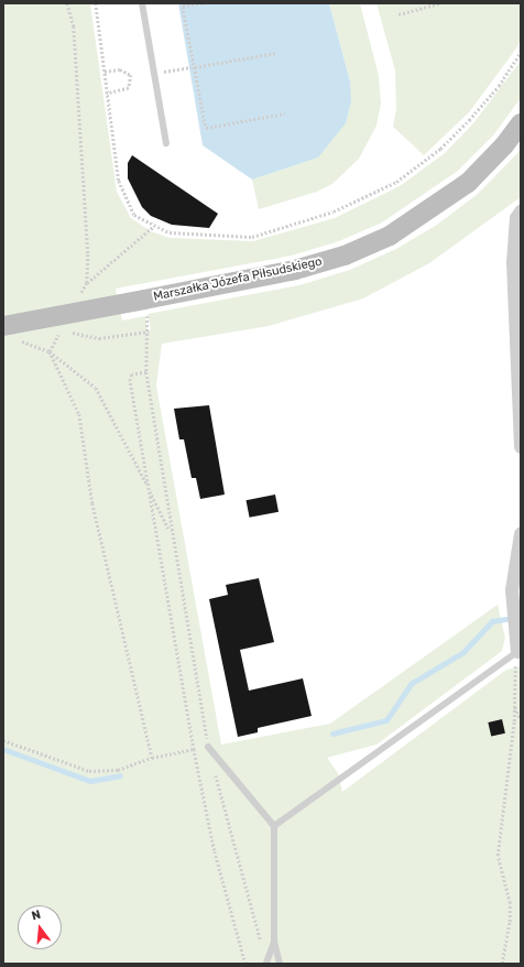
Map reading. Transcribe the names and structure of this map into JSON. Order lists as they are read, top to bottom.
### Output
{
  "streets": {
    "main road": ["Marszałka Józefa Piłsudskiego"]
  },
  "north": "top"
}
